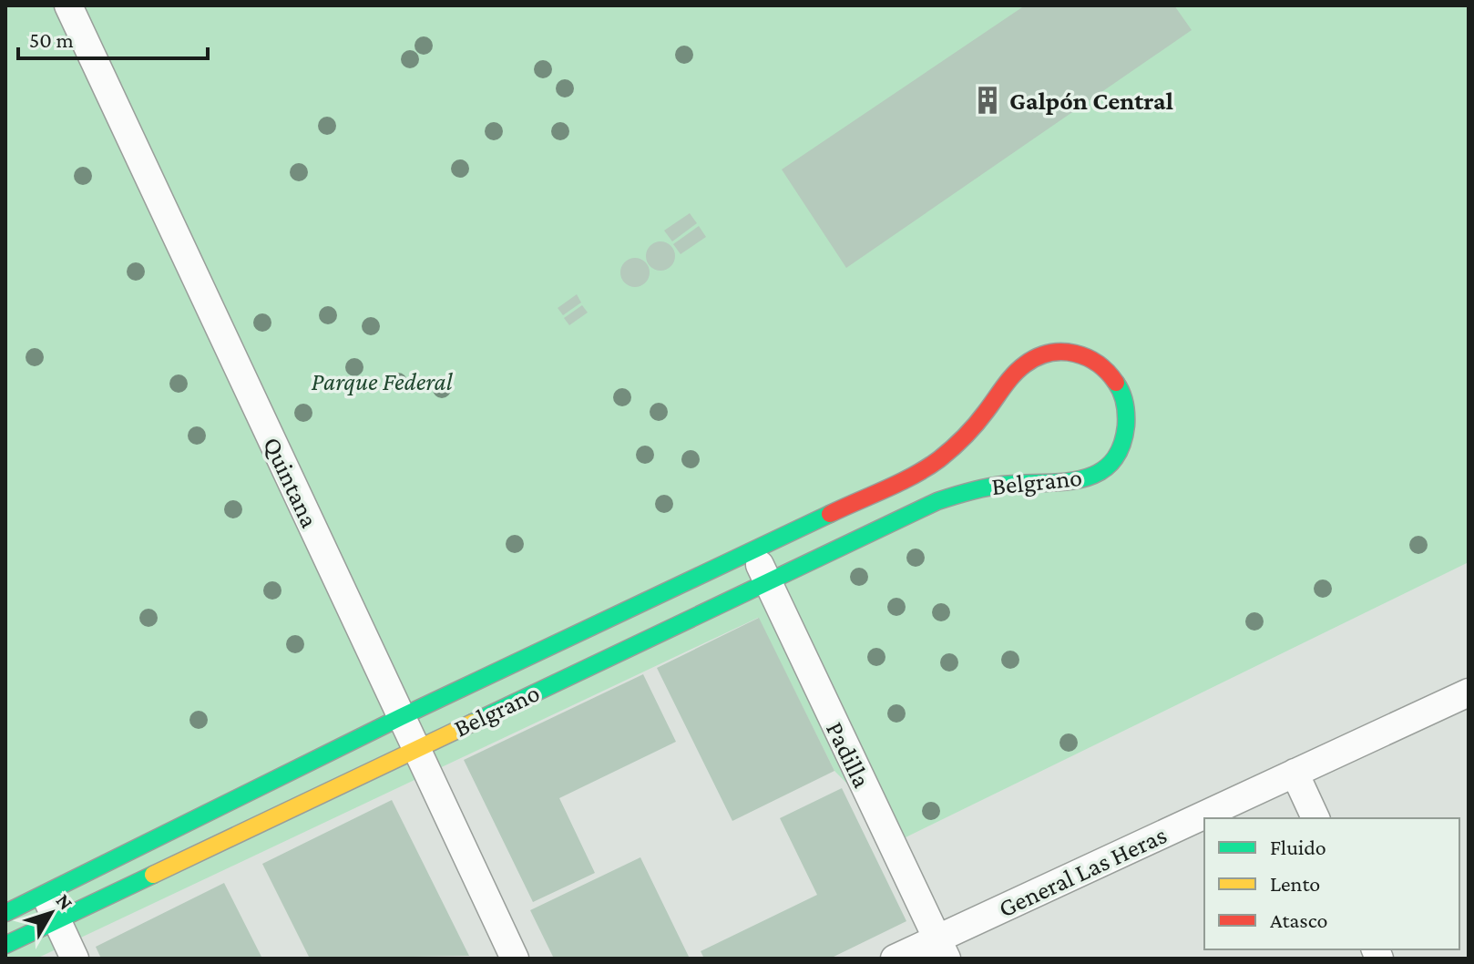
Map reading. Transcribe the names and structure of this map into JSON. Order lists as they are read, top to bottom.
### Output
{
  "streets": {
    "street": [
      "Belgrano",
      "Quintana",
      "Padilla",
      "General Las Heras"
    ]
  },
  "crossings": [
    ["Belgrano", "Quintana"],
    ["Belgrano", "Padilla"],
    ["Padilla", "General Las Heras"]
  ],
  "parks": ["Parque Federal"],
  "places": {
    "building": ["Galpón Central"]
  },
  "legend": ["Fluido", "Lento", "Atasco"],
  "scale_bar": "50 m",
  "north": "top right"
}
